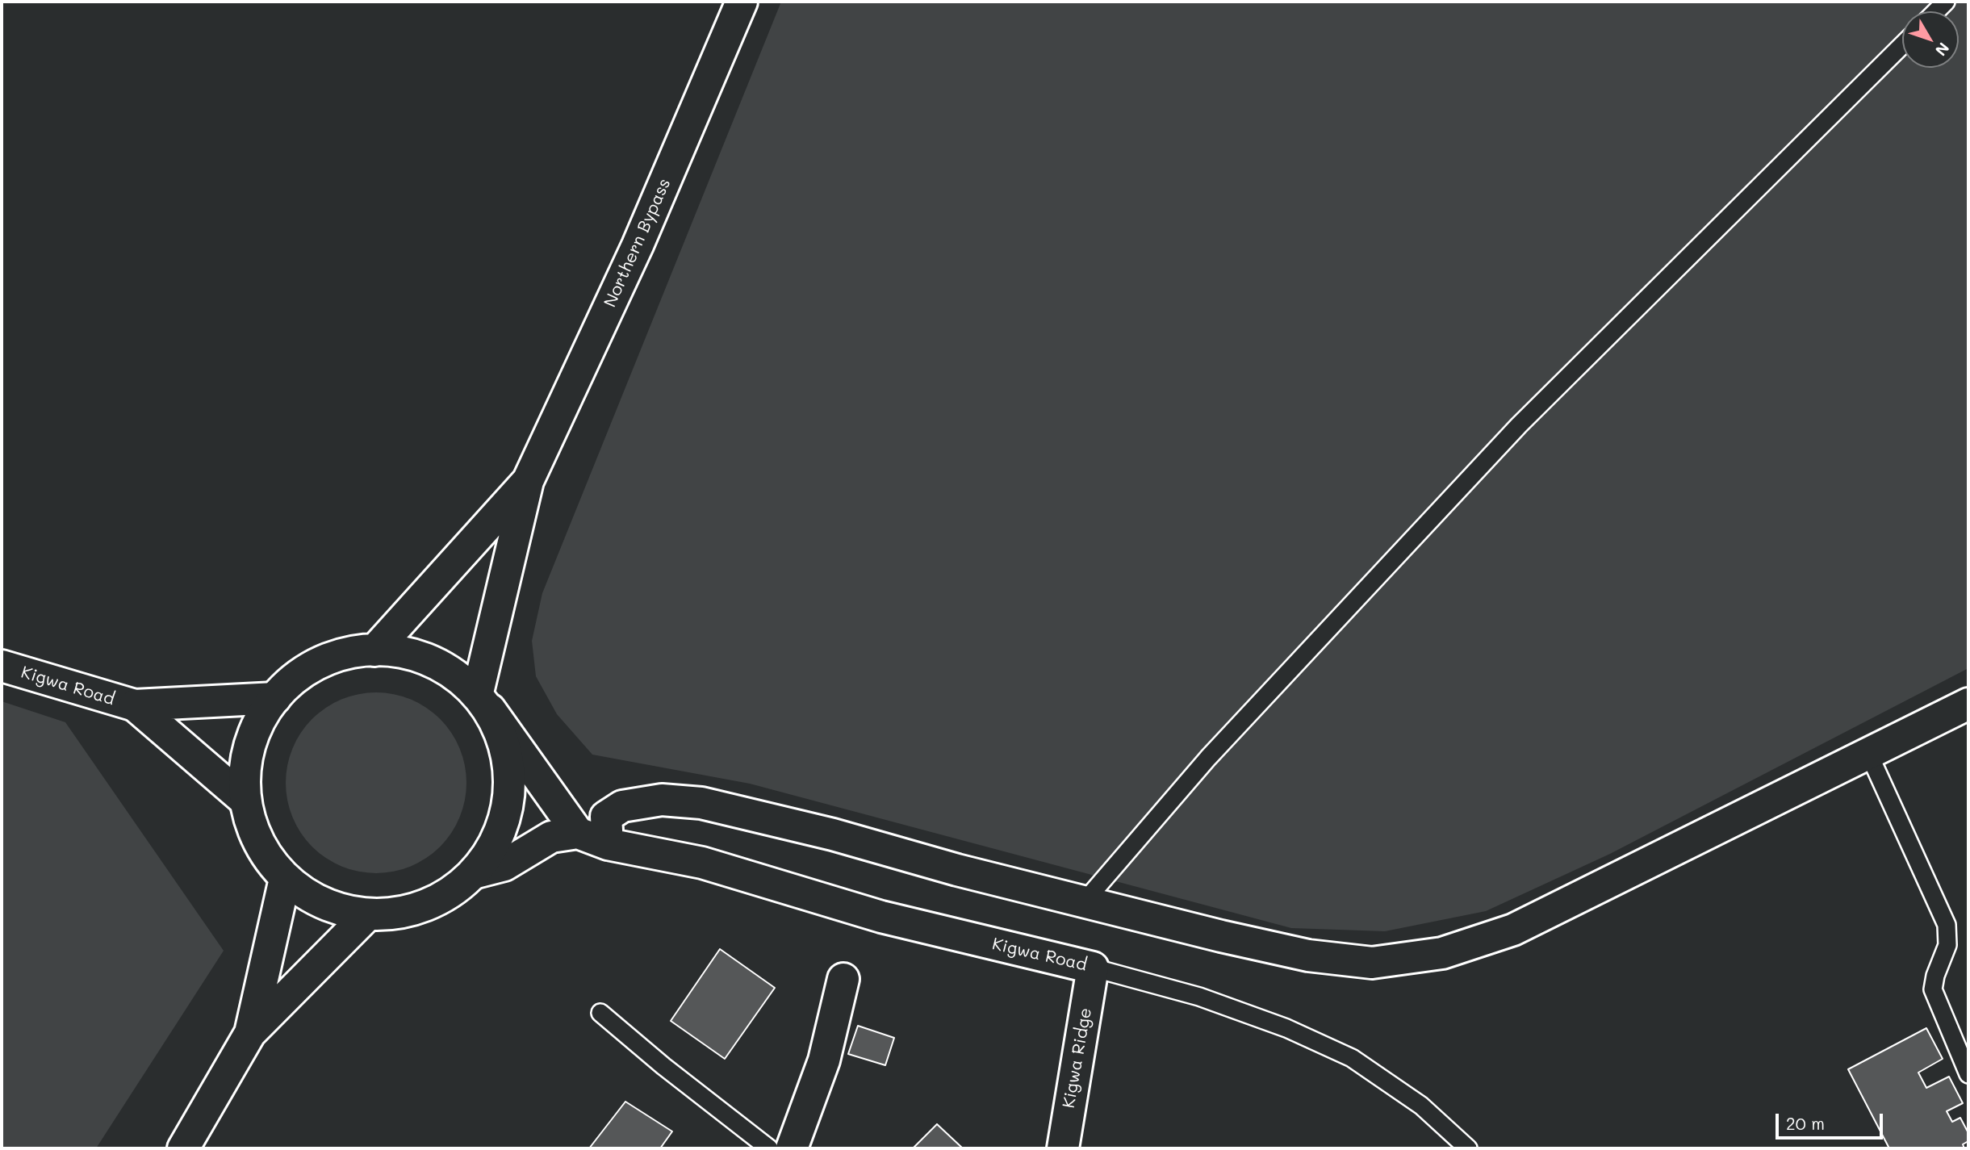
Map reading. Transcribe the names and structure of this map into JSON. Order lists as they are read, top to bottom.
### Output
{
  "streets": {
    "street": ["Northern Bypass", "Kigwa Road", "Kigwa Ridge"]
  },
  "crossings": [
    ["Kigwa Road", "Kigwa Ridge"]
  ],
  "scale_bar": "20 m",
  "north": "bottom right"
}
